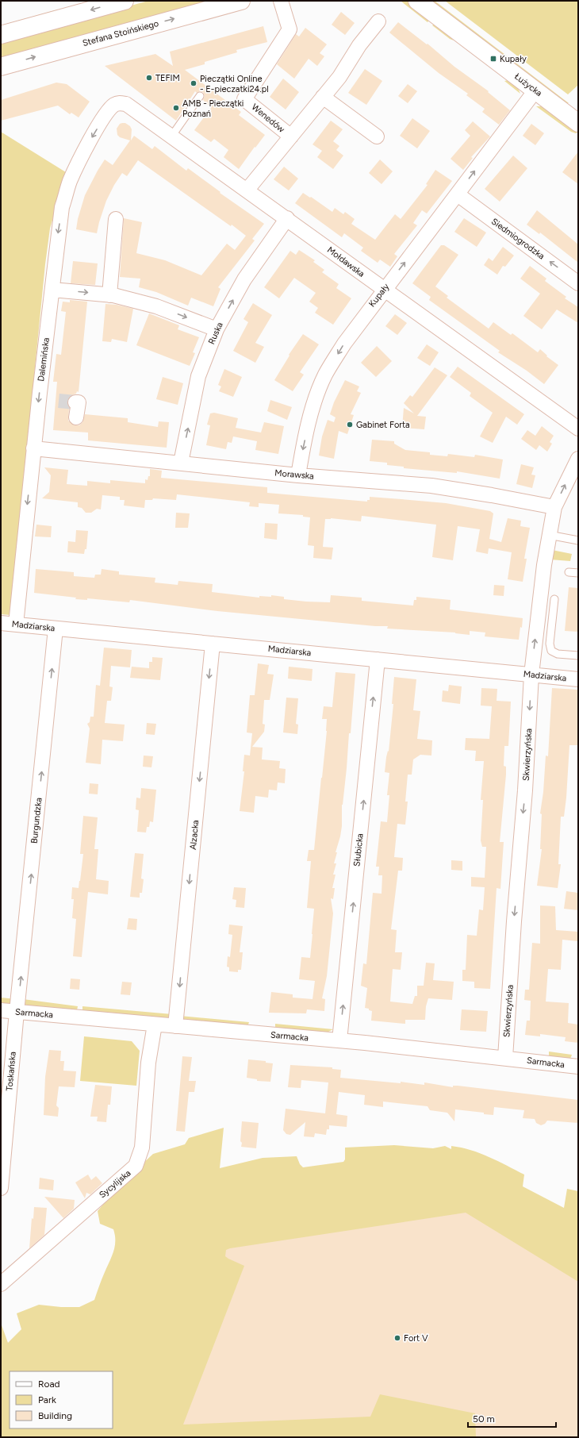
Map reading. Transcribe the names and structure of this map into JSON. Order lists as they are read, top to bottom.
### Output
{
  "streets": {
    "street": [
      "Stefana Stoińskiego",
      "Łużycka",
      "Wenedów",
      "Siedmiogrodzka",
      "Mołdawska",
      "Kupały",
      "Ruska",
      "Dalemińska",
      "Morawska",
      "Madziarska",
      "Skwierzyńska",
      "Burgundzka",
      "Alzacka",
      "Słubicka",
      "Sarmacka",
      "Toskańska",
      "Sycylijska"
    ]
  },
  "crossings": [
    ["Łużycka", "Kupały"],
    ["Wenedów", "Mołdawska"],
    ["Siedmiogrodzka", "Kupały"],
    ["Mołdawska", "Kupały"],
    ["Mołdawska", "Ruska"],
    ["Mołdawska", "Dalemińska"],
    ["Kupały", "Morawska"],
    ["Ruska", "Morawska"],
    ["Dalemińska", "Morawska"],
    ["Dalemińska", "Madziarska"],
    ["Morawska", "Skwierzyńska"],
    ["Madziarska", "Skwierzyńska"],
    ["Madziarska", "Burgundzka"],
    ["Madziarska", "Alzacka"],
    ["Madziarska", "Słubicka"],
    ["Skwierzyńska", "Sarmacka"],
    ["Burgundzka", "Sarmacka"],
    ["Burgundzka", "Toskańska"],
    ["Alzacka", "Sarmacka"],
    ["Słubicka", "Sarmacka"],
    ["Sarmacka", "Toskańska"],
    ["Sarmacka", "Sycylijska"]
  ],
  "one_way": [
    "Siedmiogrodzka",
    "Ruska",
    "Dalemińska",
    "Burgundzka",
    "Alzacka",
    "Słubicka"
  ],
  "places": {
    "transit": ["Kupały"],
    "other": [
      "TEFIM",
      "Pieczątki Online - E-pieczatki24.pl",
      "AMB - Pieczątki Poznań",
      "Gabinet Forta",
      "Fort V"
    ]
  },
  "legend": ["Road", "Park", "Building"],
  "scale_bar": "50 m"
}
